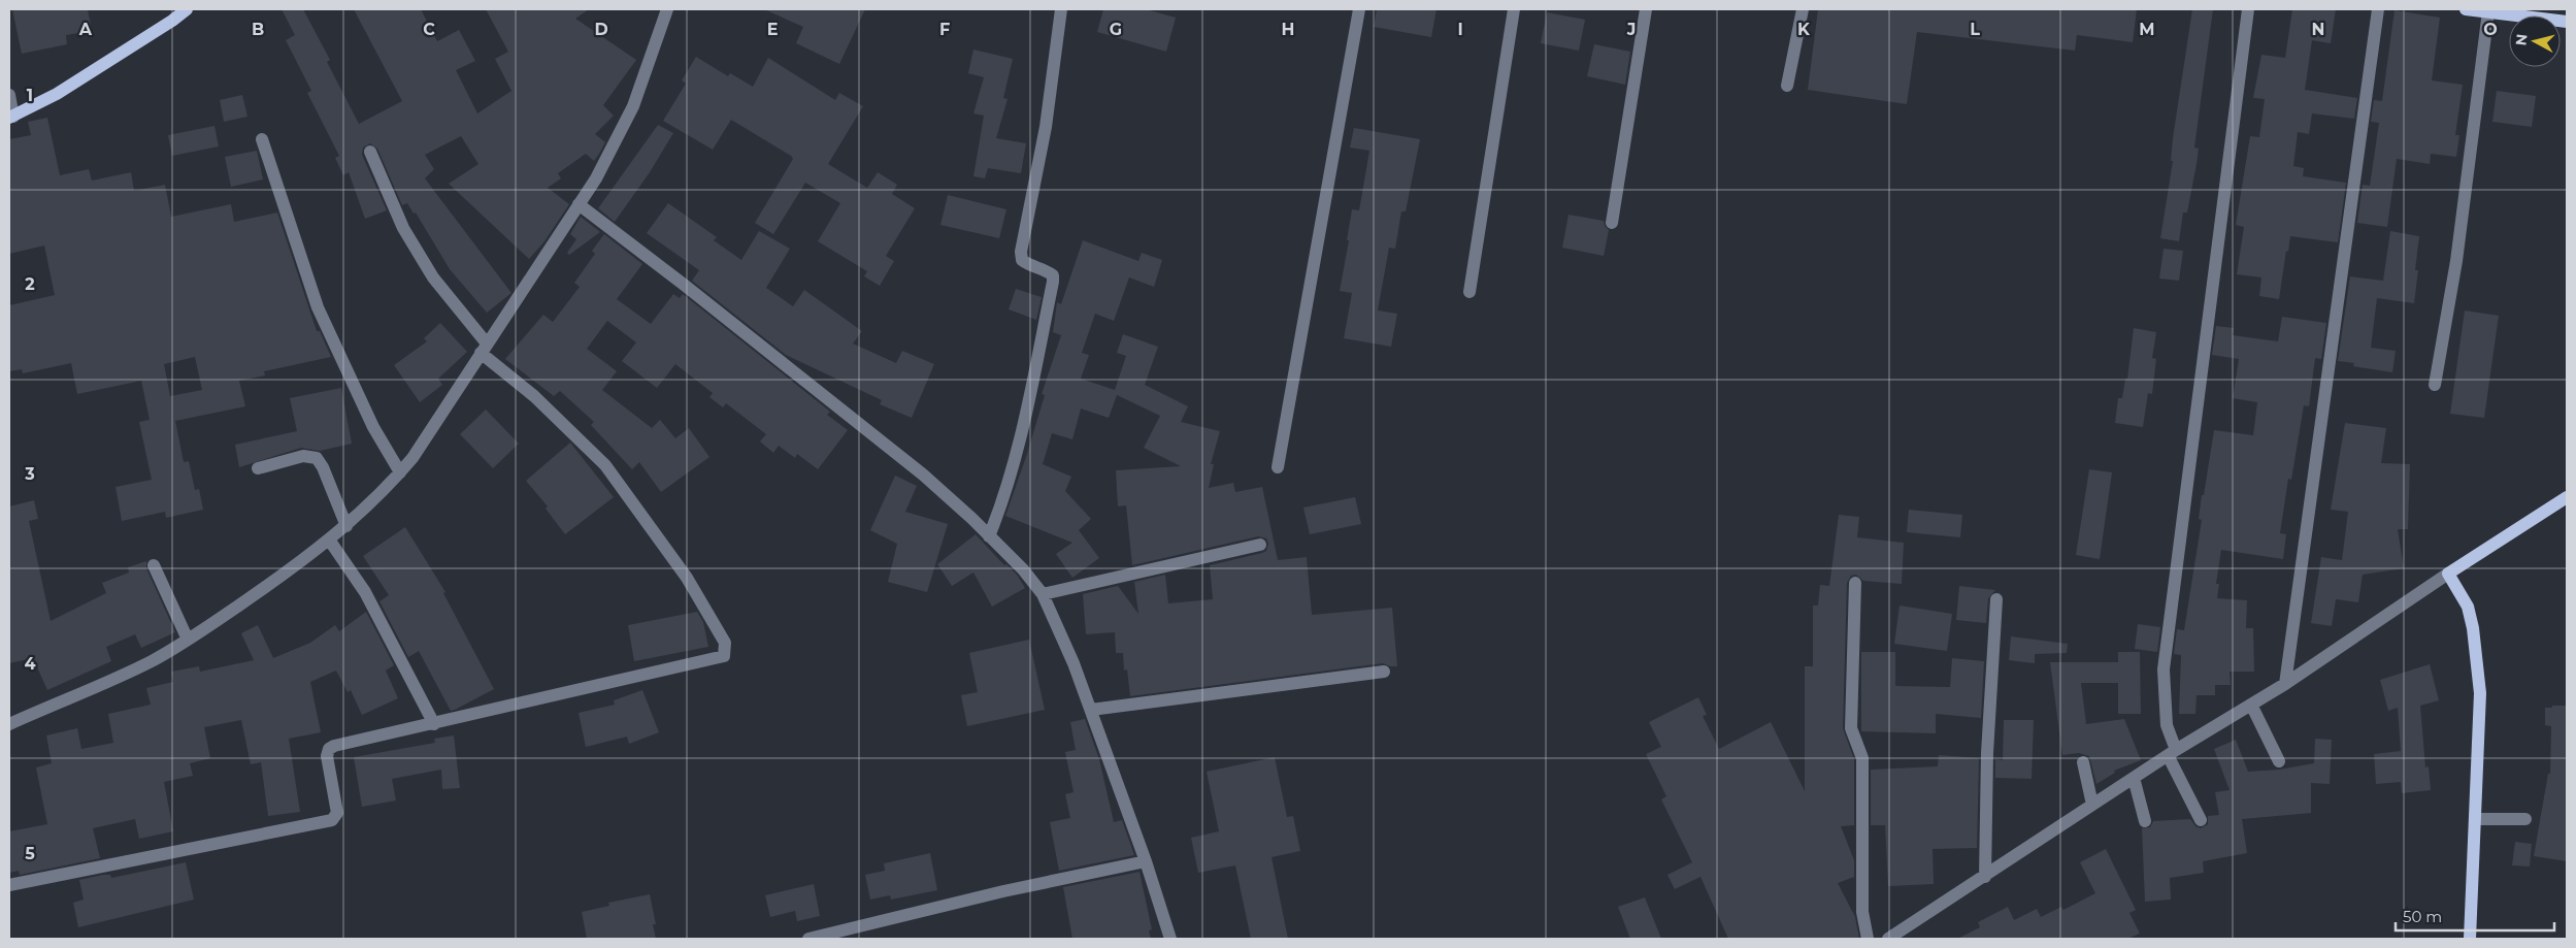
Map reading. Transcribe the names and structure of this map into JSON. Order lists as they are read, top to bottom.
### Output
{
  "scale_bar": "50 m",
  "north": "left",
  "grid": {
    "columns": [
      "A",
      "B",
      "C",
      "D",
      "E",
      "F",
      "G",
      "H",
      "I",
      "J",
      "K",
      "L",
      "M",
      "N",
      "O"
    ],
    "rows": [
      "1",
      "2",
      "3",
      "4",
      "5"
    ]
  }
}
